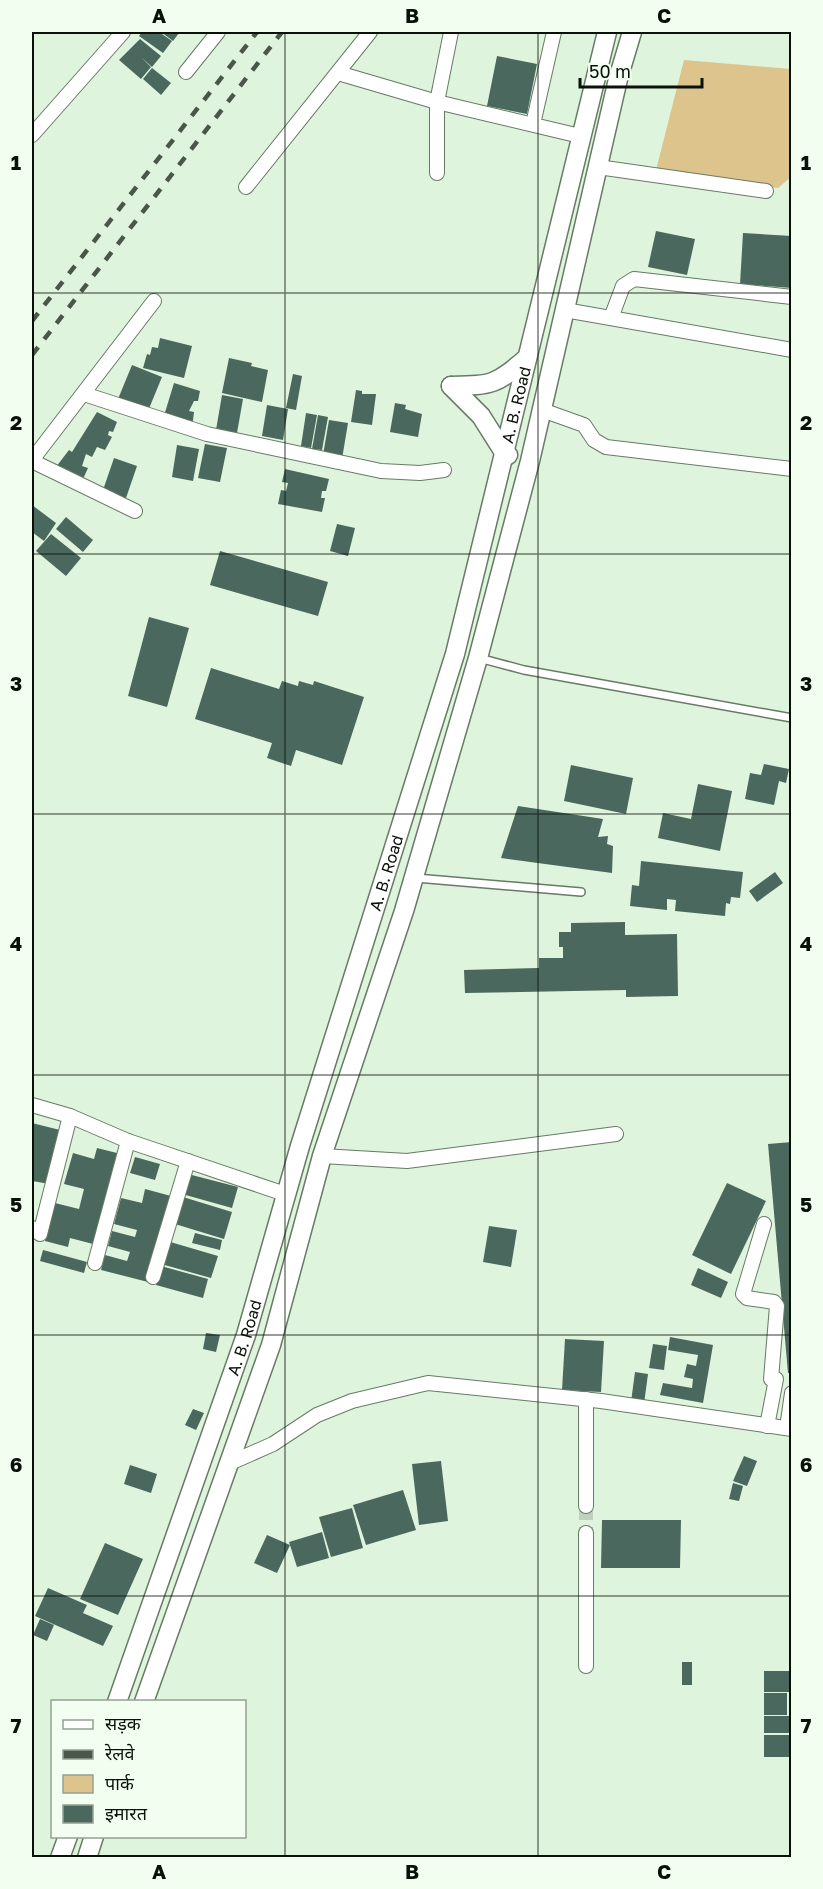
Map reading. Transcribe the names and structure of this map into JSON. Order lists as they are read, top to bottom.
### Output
{
  "streets": {
    "main road": ["A. B. Road"]
  },
  "legend": [
    "सड़क",
    "रेलवे",
    "पार्क",
    "इमारत"
  ],
  "scale_bar": "50 m",
  "grid": {
    "columns": ["A", "B", "C"],
    "rows": [
      "1",
      "2",
      "3",
      "4",
      "5",
      "6",
      "7"
    ]
  }
}
